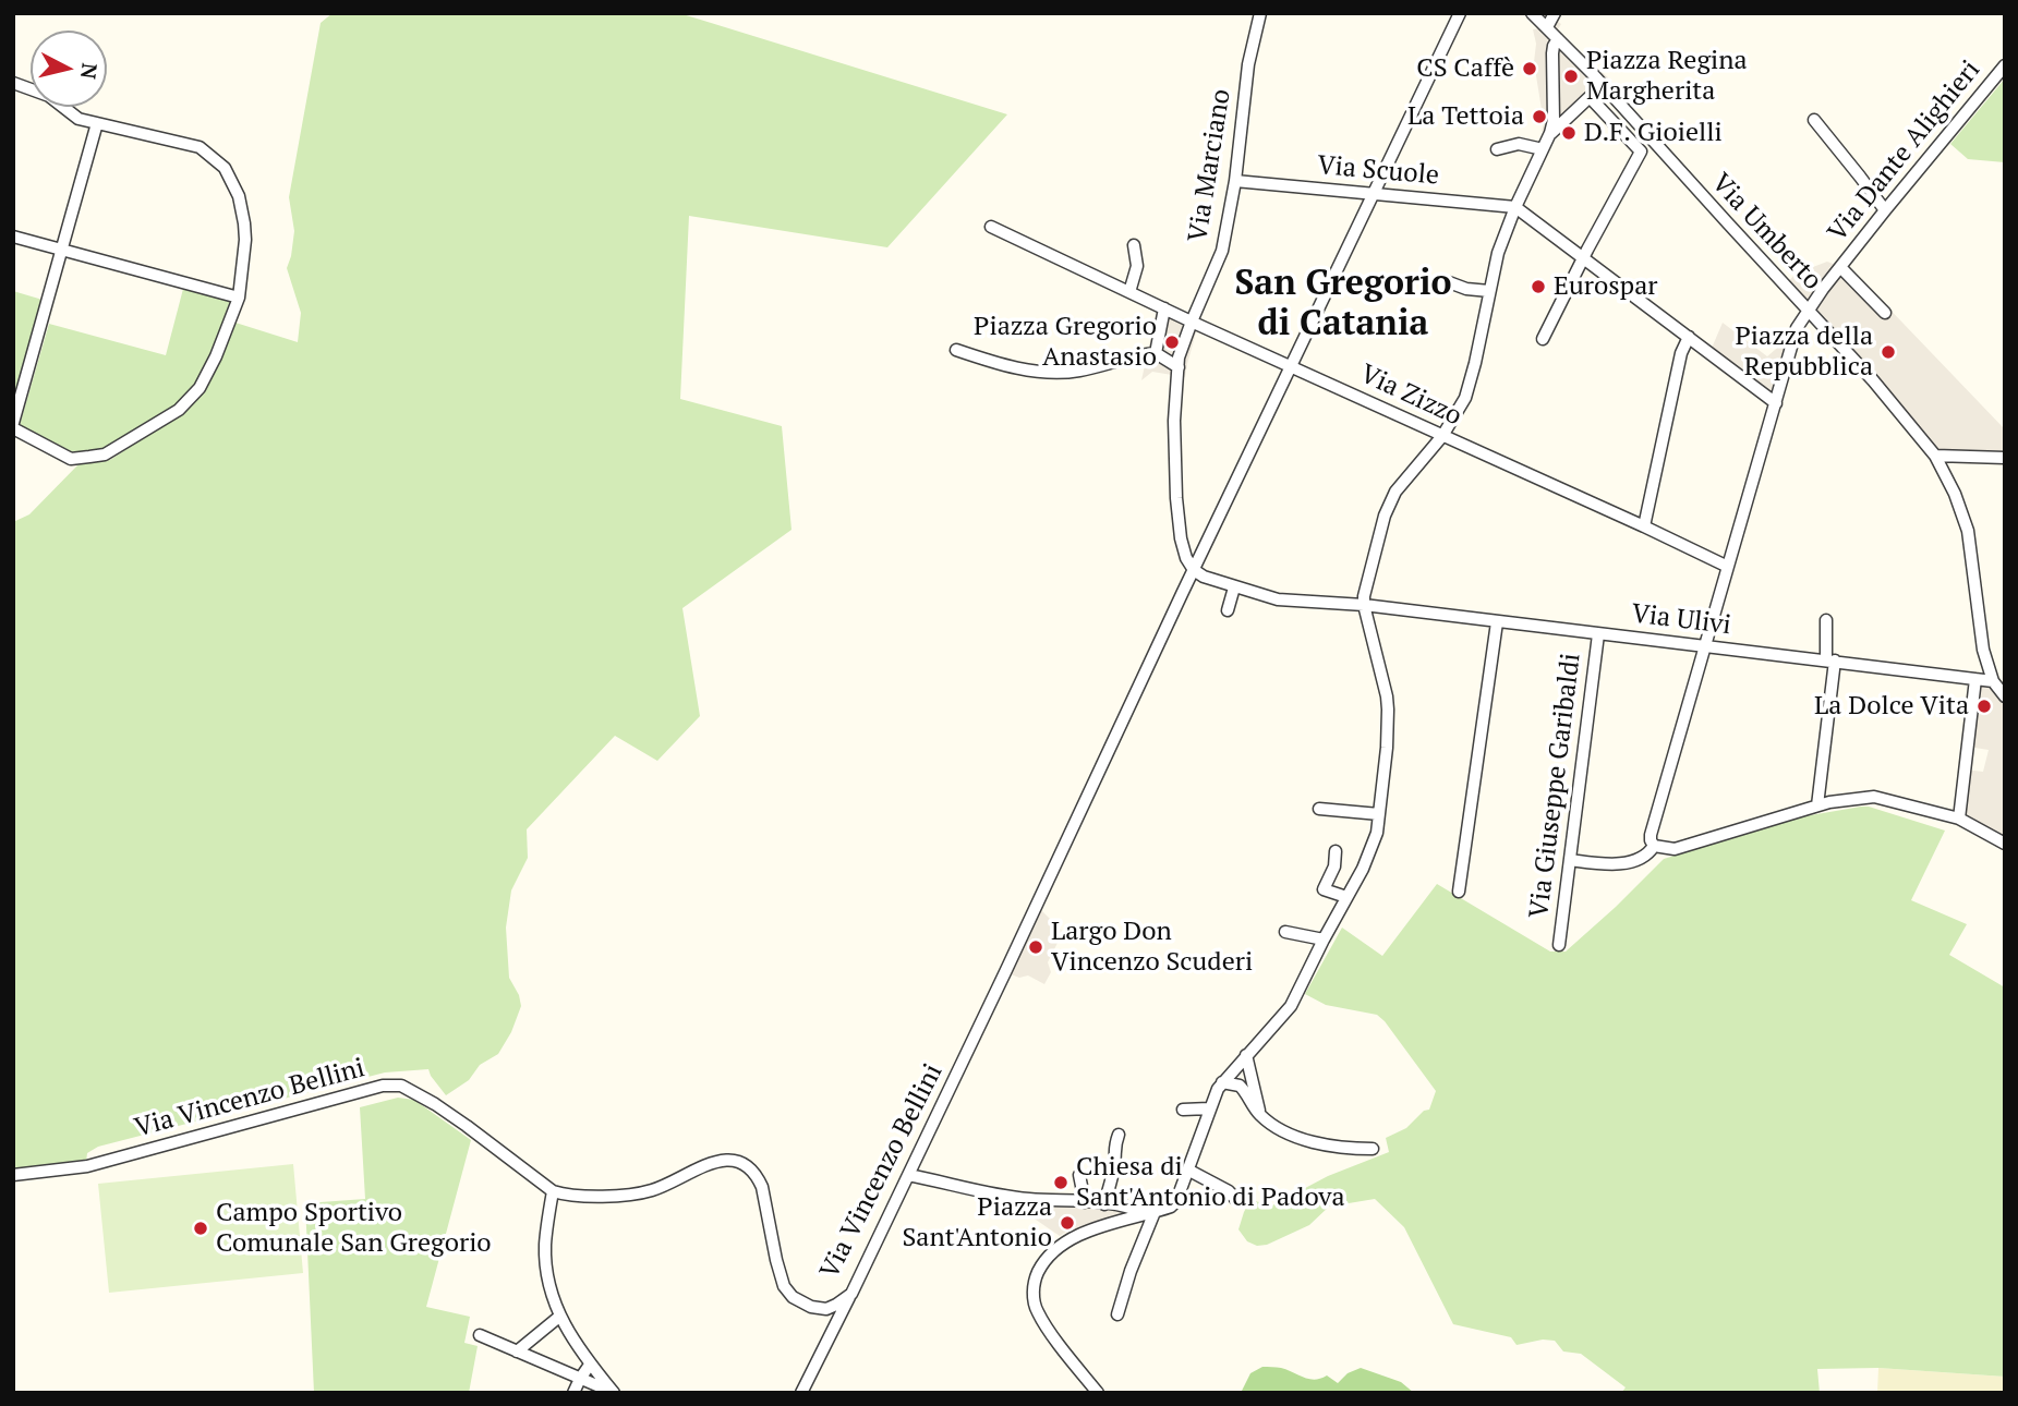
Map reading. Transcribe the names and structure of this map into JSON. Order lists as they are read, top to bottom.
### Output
{
  "streets": {
    "street": [
      "Via Dante Alighieri",
      "Via Marciano",
      "Via Scuole",
      "Via Umberto",
      "Via Zizzo",
      "Via Ulivi",
      "Via Giuseppe Garibaldi",
      "Via Vincenzo Bellini"
    ]
  },
  "crossings": [
    ["Via Dante Alighieri", "Via Umberto"],
    ["Via Dante Alighieri", "Via Zizzo"],
    ["Via Dante Alighieri", "Via Ulivi"],
    ["Via Marciano", "Via Scuole"],
    ["Via Marciano", "Via Zizzo"],
    ["Via Marciano", "Via Ulivi"],
    ["Via Marciano", "Via Vincenzo Bellini"],
    ["Via Scuole", "Via Vincenzo Bellini"],
    ["Via Umberto", "Via Ulivi"],
    ["Via Zizzo", "Via Vincenzo Bellini"],
    ["Via Ulivi", "Via Giuseppe Garibaldi"],
    ["Via Ulivi", "Via Vincenzo Bellini"]
  ],
  "districts": ["San Gregorio di Catania"],
  "places": [
    "CS Caffè",
    "Piazza Regina Margherita",
    "La Tettoia",
    "D.F. Gioielli",
    "Eurospar",
    "Piazza Gregorio Anastasio",
    "Piazza della Repubblica",
    "La Dolce Vita",
    "Largo Don Vincenzo Scuderi",
    "Chiesa di Sant'Antonio di Padova",
    "Piazza Sant'Antonio",
    "Campo Sportivo Comunale San Gregorio"
  ],
  "north": "right"
}
